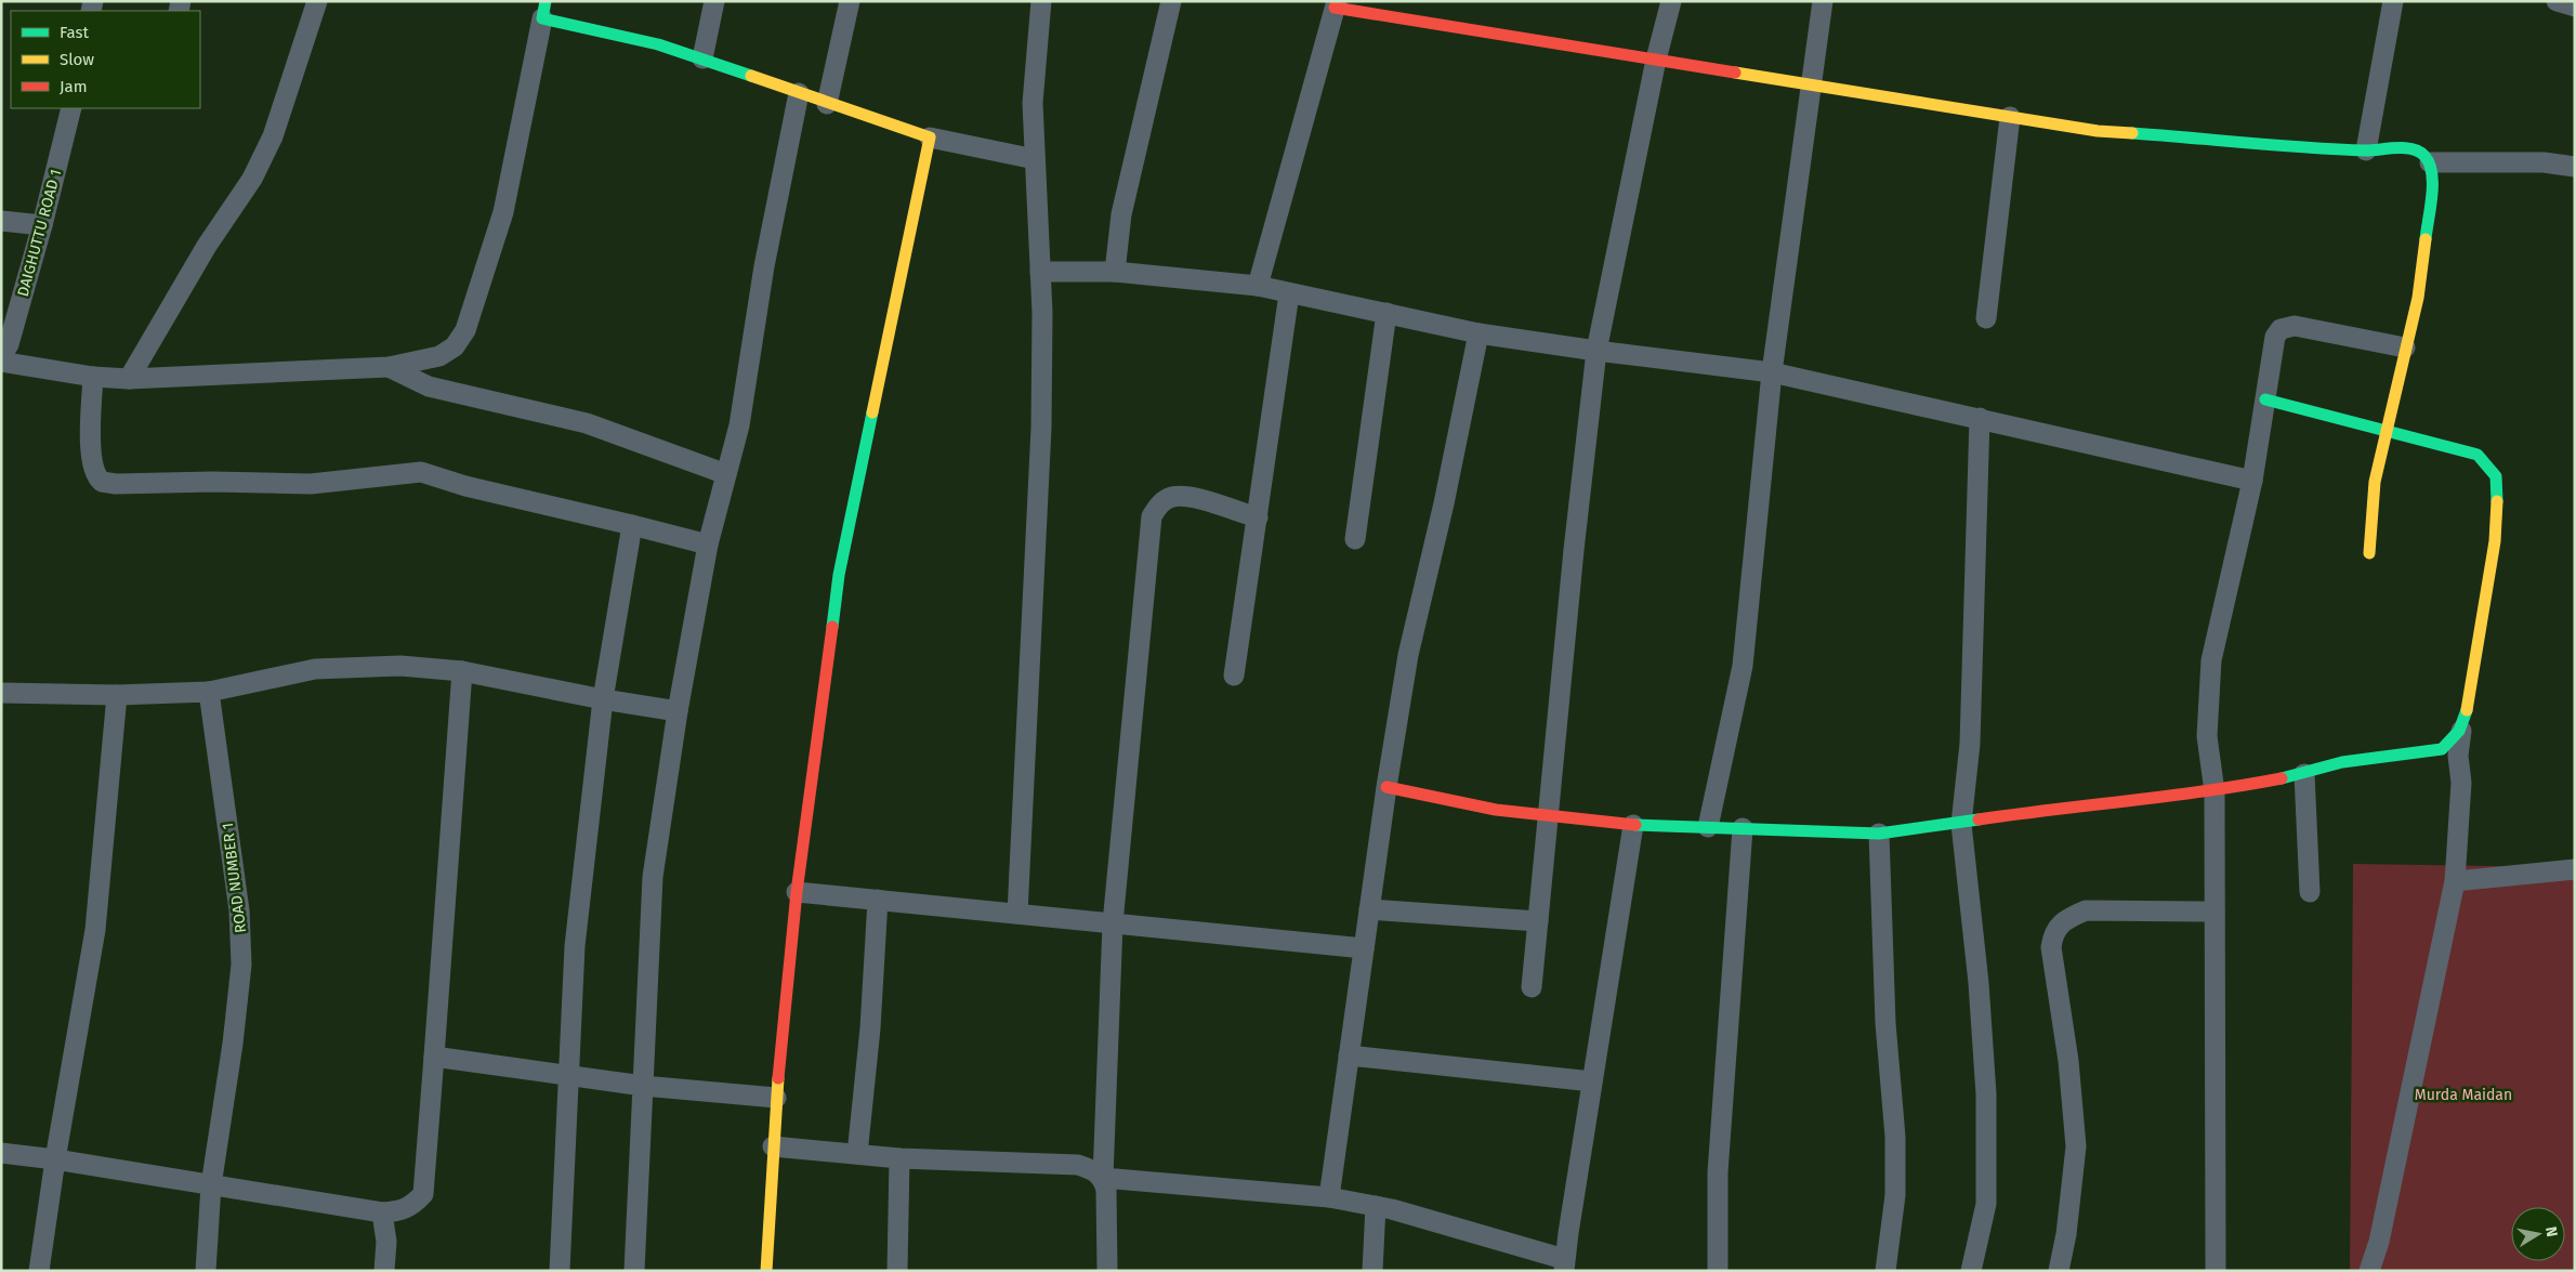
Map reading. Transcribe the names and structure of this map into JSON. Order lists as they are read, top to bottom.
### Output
{
  "streets": {
    "street": ["DAIGHUTTU ROAD 1", "ROAD NUMBER 1"]
  },
  "parks": ["Murda Maidan"],
  "legend": ["Fast", "Slow", "Jam"],
  "north": "right"
}
